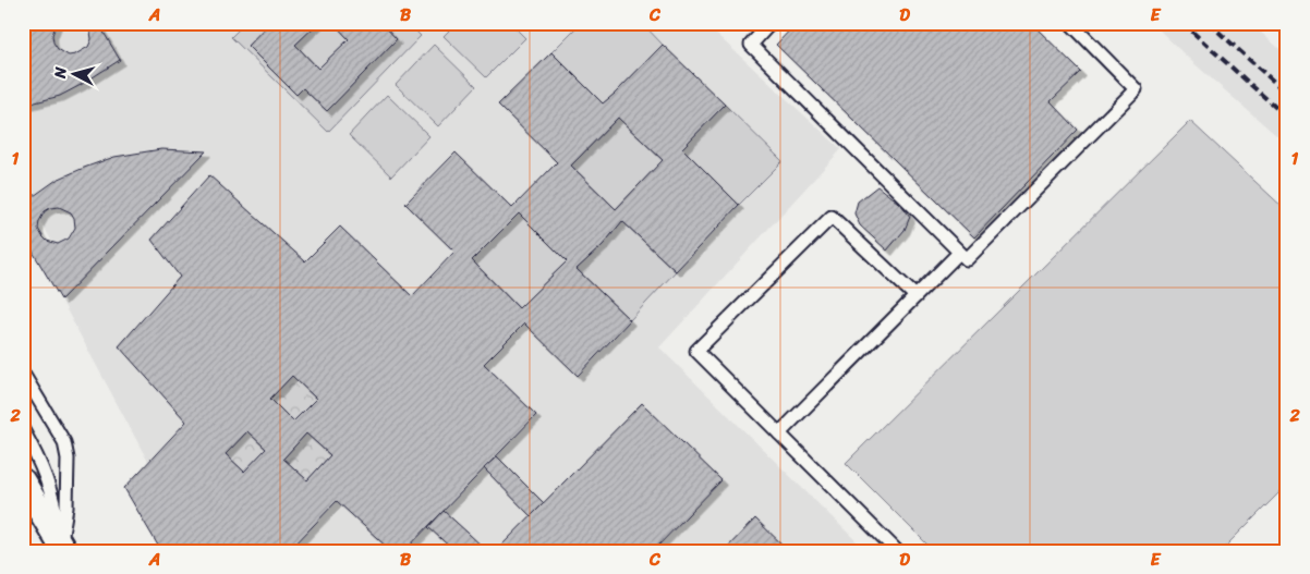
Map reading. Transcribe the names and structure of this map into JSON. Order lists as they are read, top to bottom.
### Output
{
  "north": "left",
  "grid": {
    "columns": [
      "A",
      "B",
      "C",
      "D",
      "E"
    ],
    "rows": ["1", "2"]
  }
}
